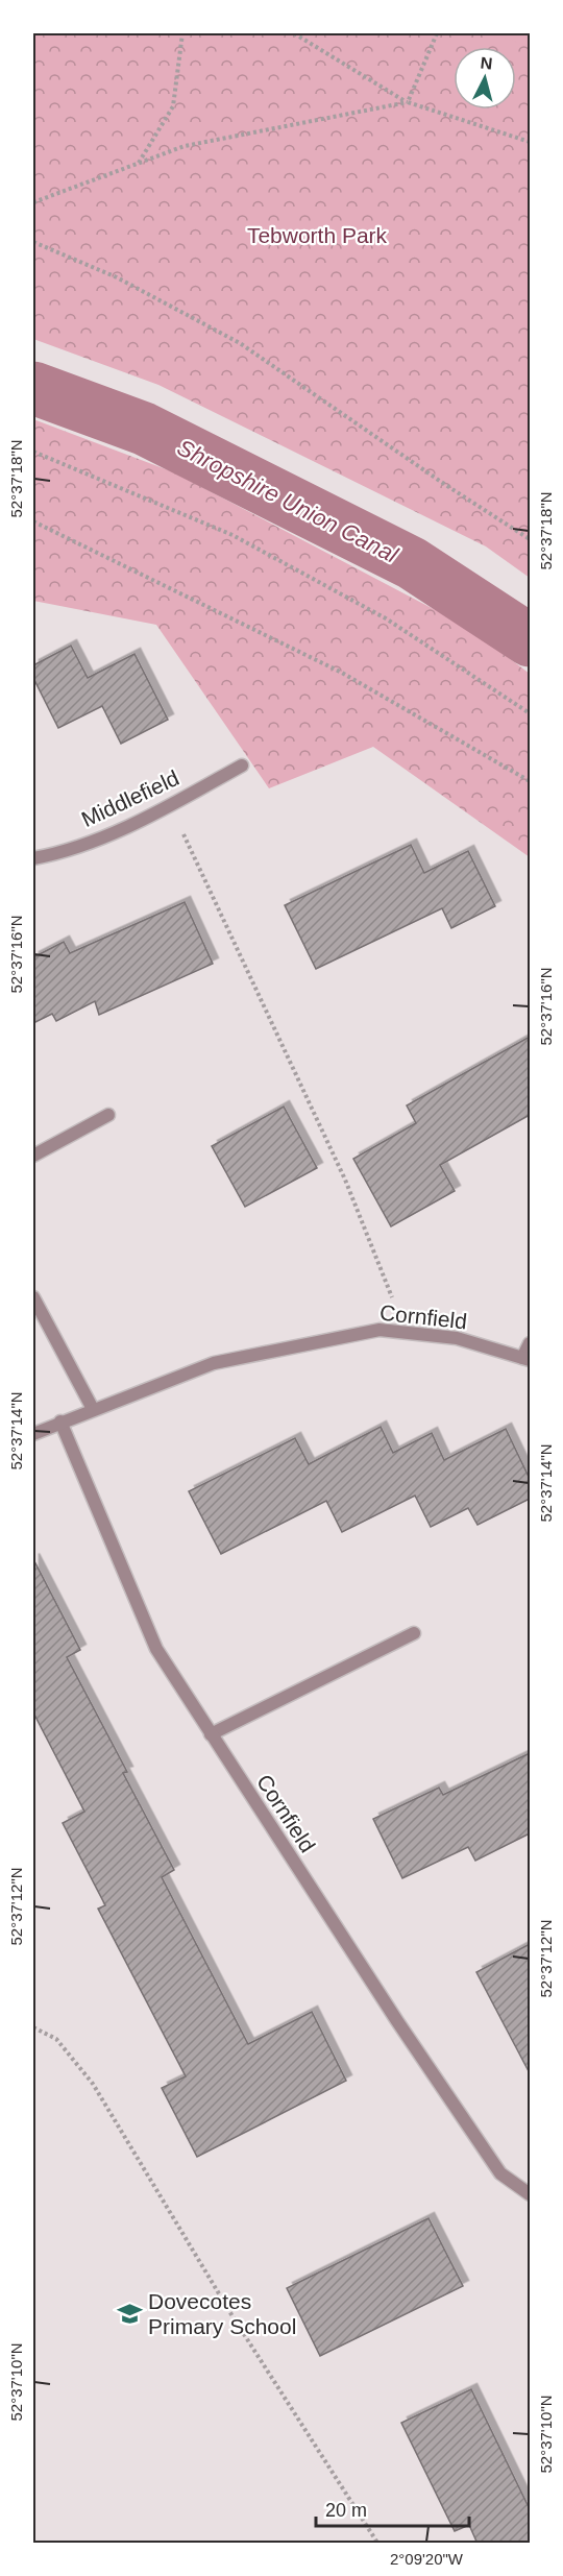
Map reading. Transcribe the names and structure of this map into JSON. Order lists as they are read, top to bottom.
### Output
{
  "streets": {
    "street": ["Middlefield", "Cornfield"]
  },
  "water": ["Shropshire Union Canal"],
  "parks": ["Tebworth Park"],
  "places": {
    "school or university": ["Dovecotes Primary School"]
  },
  "scale_bar": "20 m",
  "north": "top",
  "coordinates": [
    "52°37'18\"N",
    "52°37'16\"N",
    "52°37'14\"N",
    "52°37'12\"N",
    "52°37'10\"N",
    "2°09'20\"W"
  ]
}
